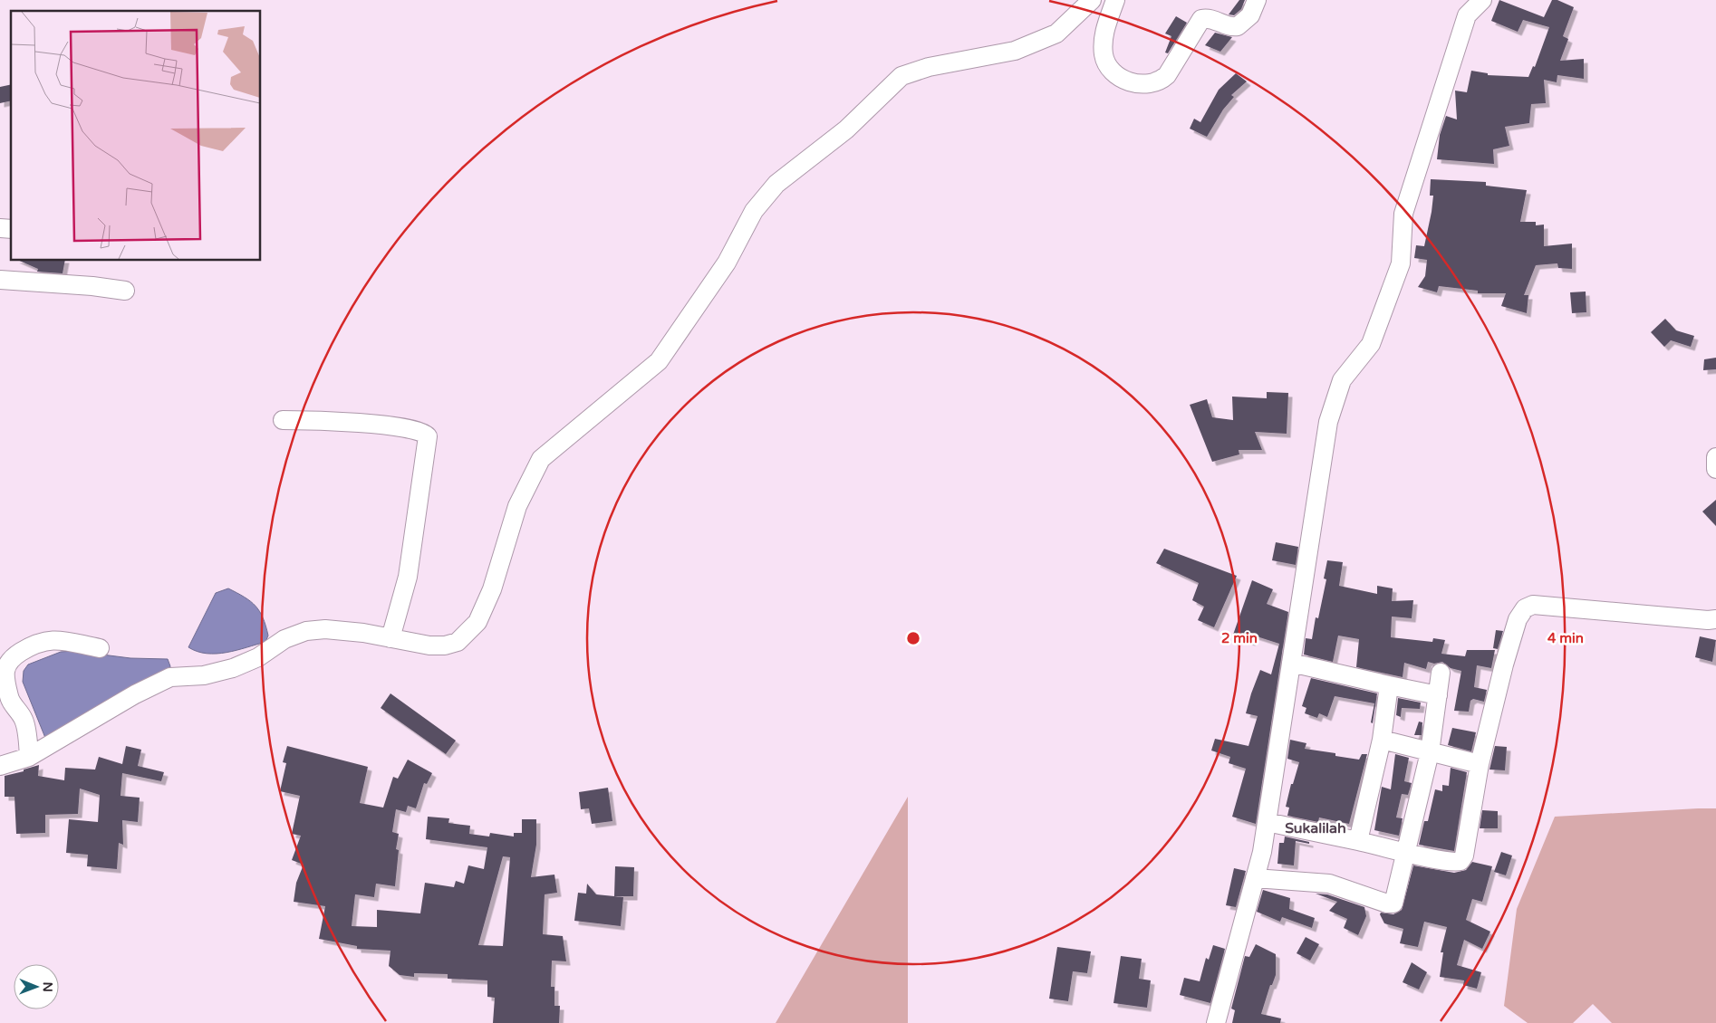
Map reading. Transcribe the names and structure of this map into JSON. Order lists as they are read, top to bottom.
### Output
{
  "districts": ["Sukalilah"],
  "north": "right",
  "rings": ["2 min", "4 min"]
}
